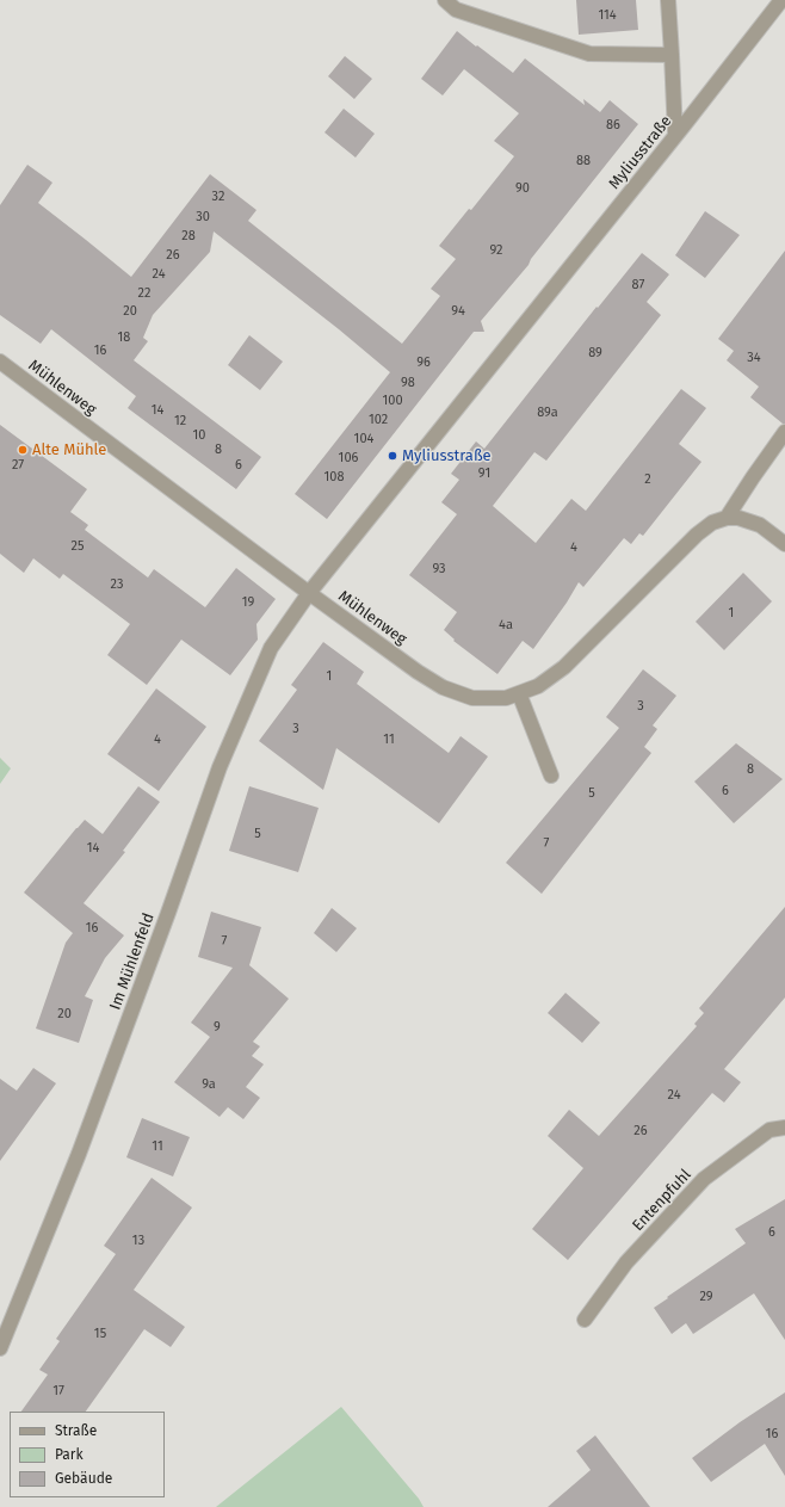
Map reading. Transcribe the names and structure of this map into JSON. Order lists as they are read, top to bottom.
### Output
{
  "streets": {
    "street": [
      "Myliusstraße",
      "Mühlenweg",
      "Im Mühlenfeld",
      "Entenpfuhl"
    ]
  },
  "crossings": [
    ["Myliusstraße", "Mühlenweg"],
    ["Myliusstraße", "Im Mühlenfeld"],
    ["Mühlenweg", "Im Mühlenfeld"]
  ],
  "places": ["Alte Mühle", "Myliusstraße"],
  "house_numbers": [
    "114",
    "86",
    "88",
    "90",
    "32",
    "30",
    "28",
    "92",
    "26",
    "24",
    "87",
    "22",
    "20",
    "94",
    "18",
    "16",
    "89",
    "34",
    "96",
    "98",
    "100",
    "14",
    "89a",
    "102",
    "12",
    "10",
    "104",
    "8",
    "106",
    "27",
    "6",
    "91",
    "108",
    "2",
    "25",
    "4",
    "93",
    "23",
    "19",
    "1",
    "4a",
    "1",
    "3",
    "3",
    "4",
    "11",
    "8",
    "6",
    "5",
    "5",
    "7",
    "14",
    "16",
    "7",
    "20",
    "9",
    "9a",
    "24",
    "26",
    "11",
    "6",
    "13",
    "29",
    "15",
    "17",
    "16"
  ],
  "legend": ["Straße", "Park", "Gebäude"]
}
